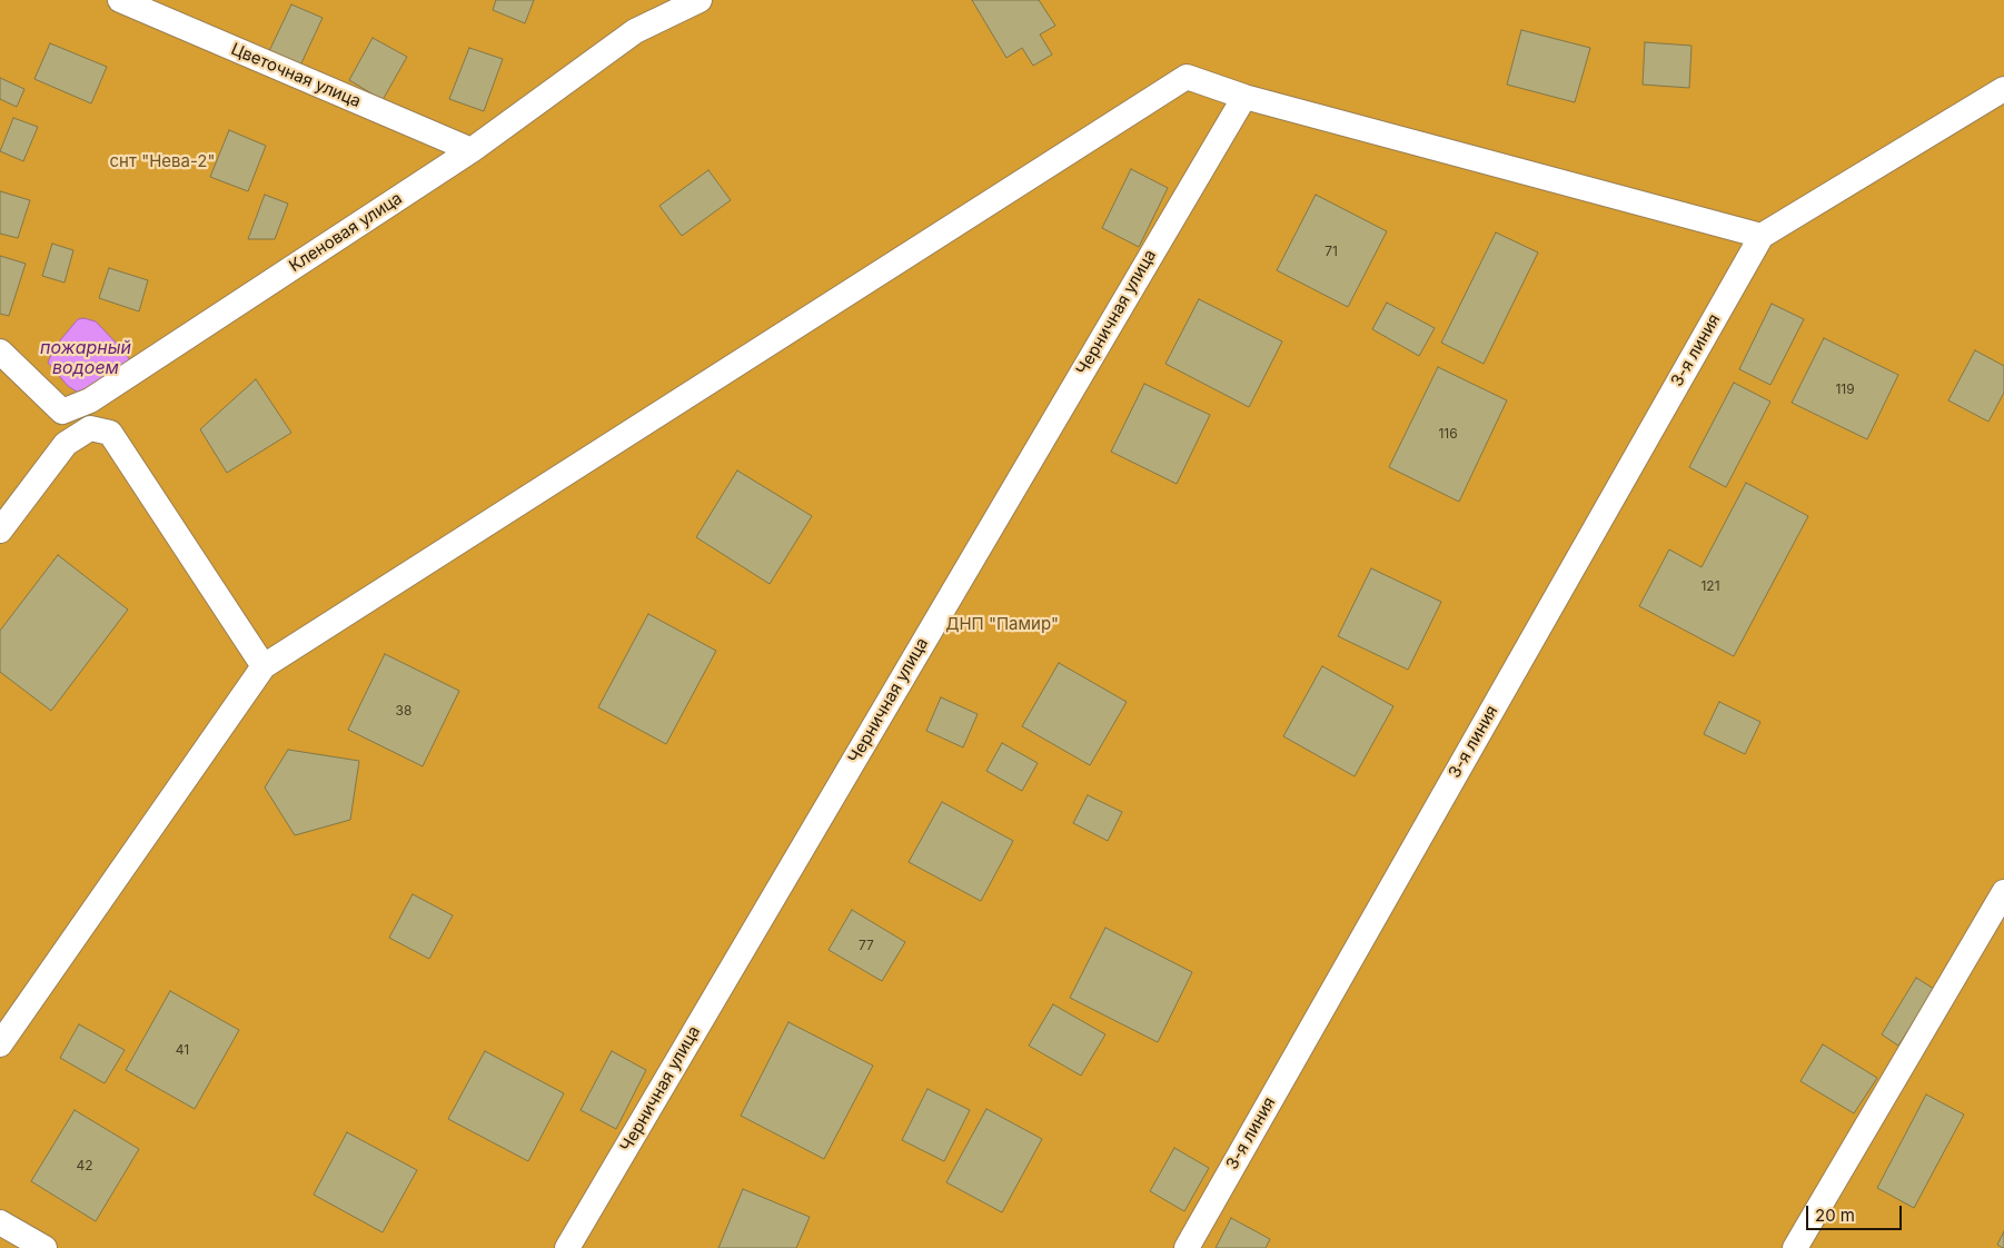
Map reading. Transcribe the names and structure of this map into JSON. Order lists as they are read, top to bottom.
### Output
{
  "streets": {
    "street": [
      "Цветочная улица",
      "Кленовая улица",
      "Черничная улица",
      "3-я линия"
    ]
  },
  "crossings": [
    ["Цветочная улица", "Кленовая улица"]
  ],
  "water": ["пожарный водоем"],
  "parks": ["снт \"Нева-2\"", "ДНП \"Памир\""],
  "house_numbers": [
    "71",
    "119",
    "116",
    "121",
    "38",
    "77",
    "41",
    "42"
  ],
  "scale_bar": "20 m"
}
